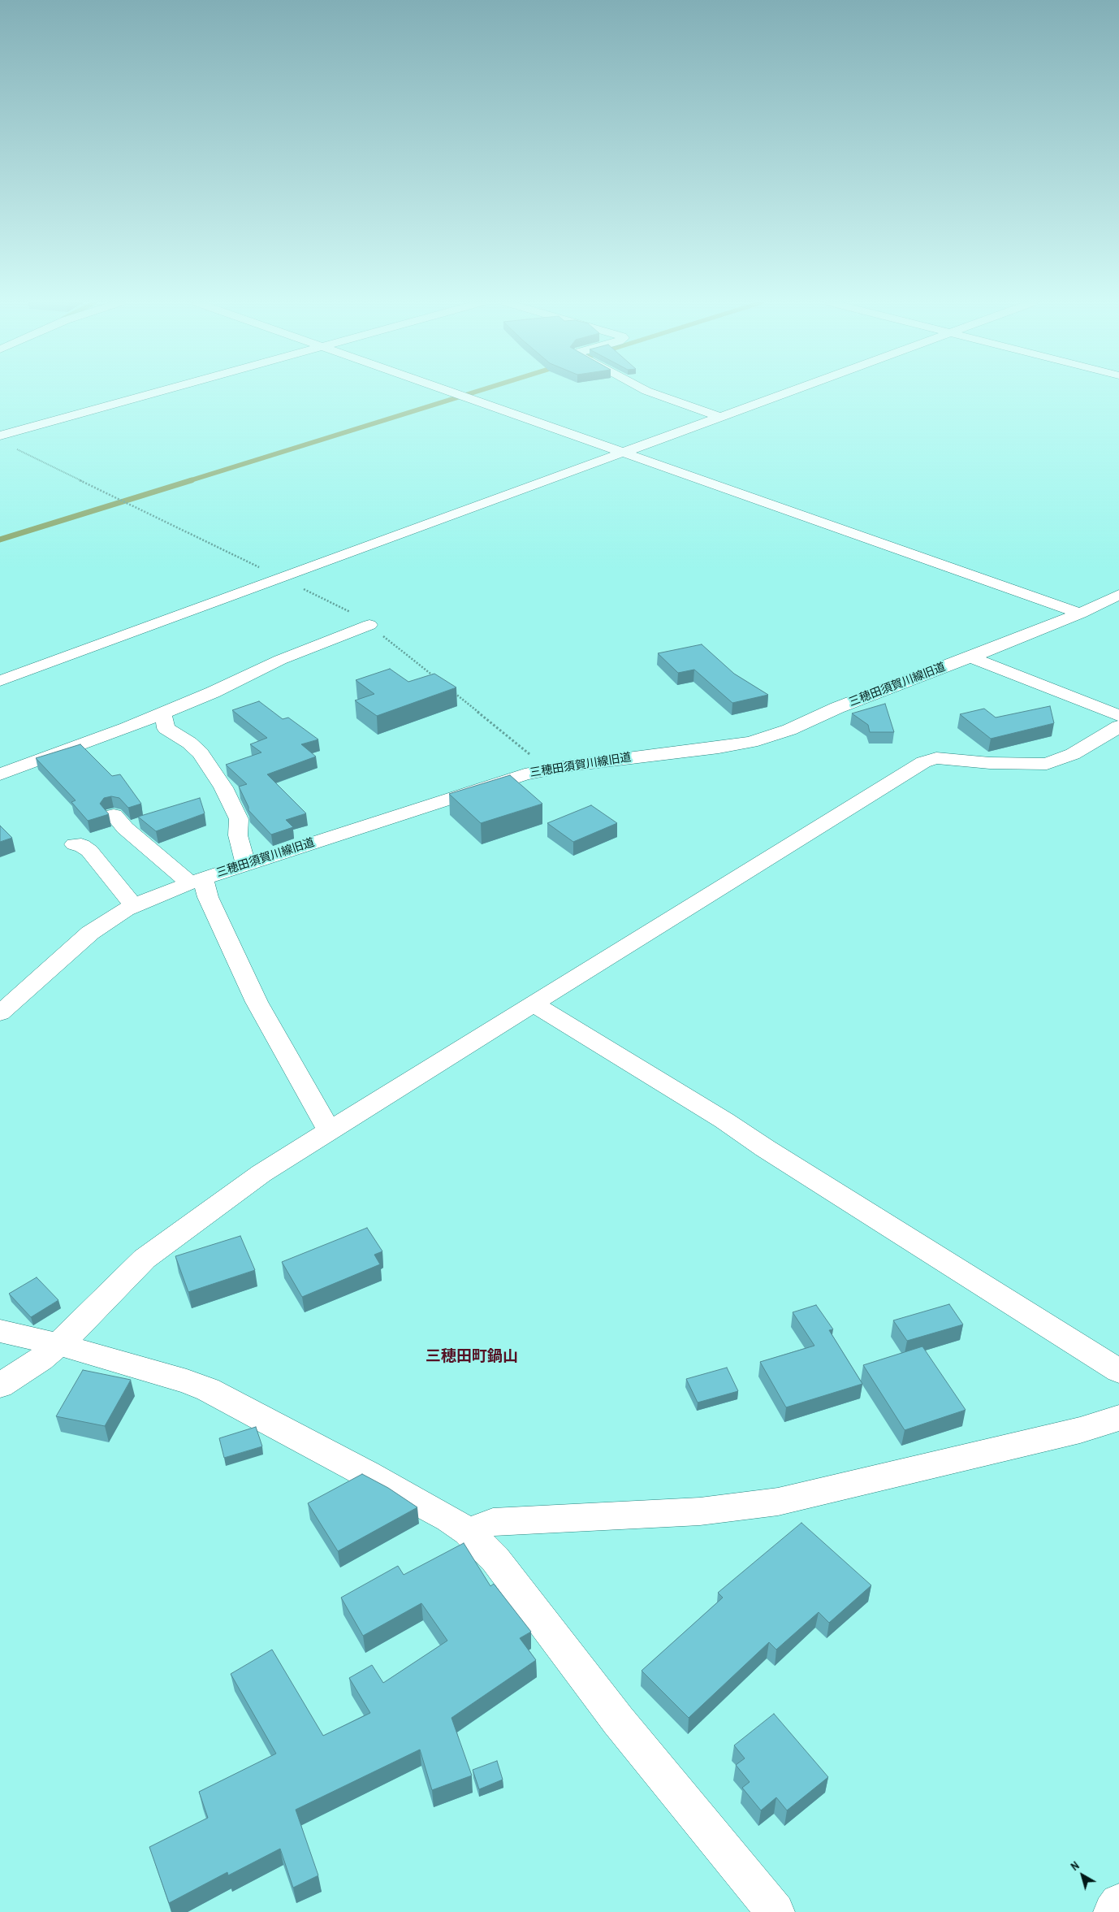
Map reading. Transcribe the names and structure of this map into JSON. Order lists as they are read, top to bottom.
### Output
{
  "streets": {
    "street": ["三穂田須賀川線旧道"]
  },
  "districts": ["三穂田町鍋山"],
  "north": "top left"
}
